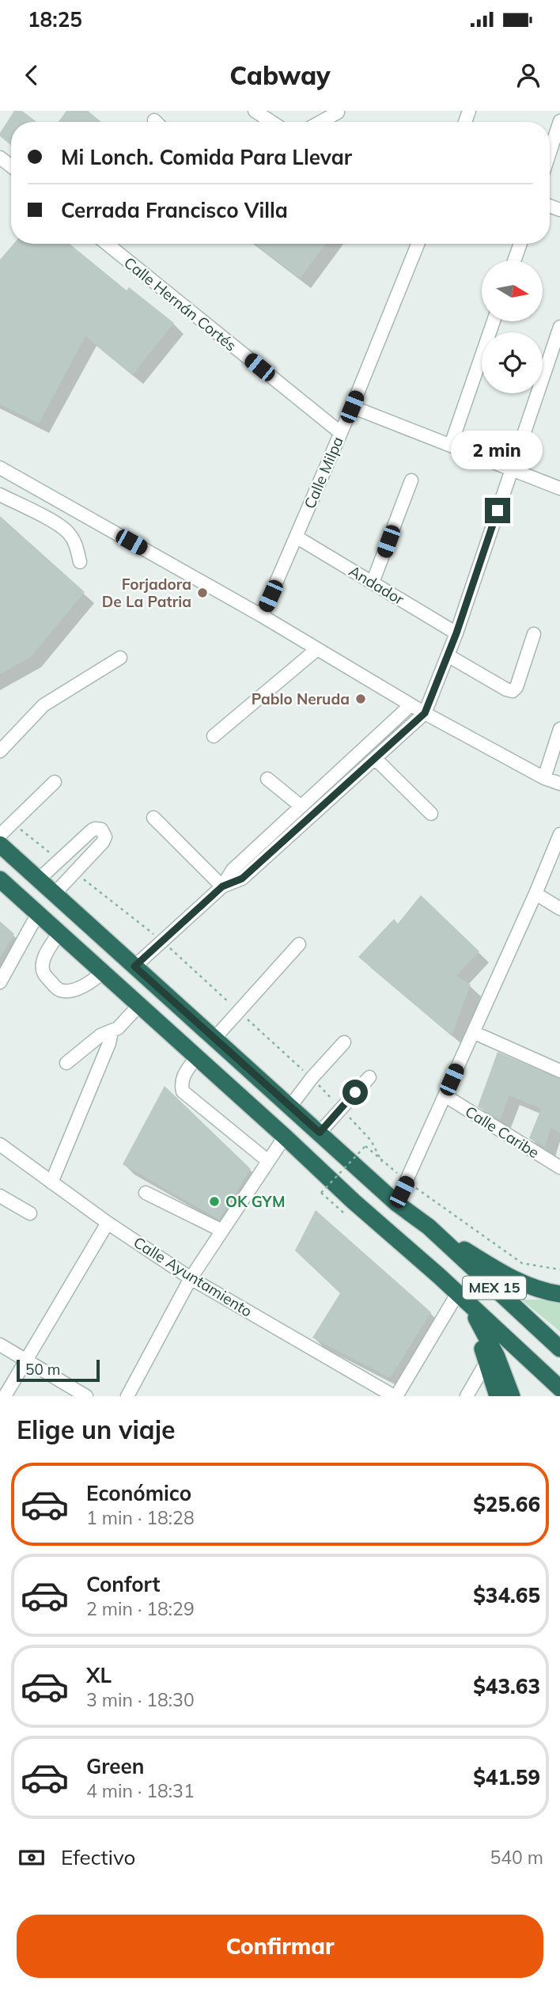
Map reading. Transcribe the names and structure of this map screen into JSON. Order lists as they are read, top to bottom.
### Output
{
  "streets": {
    "highway": ["MEX 15"],
    "street": [
      "Calle Hernán Cortés",
      "Calle Milpa",
      "Andador",
      "Calle Caribe",
      "Calle Ayuntamiento"
    ]
  },
  "crossings": [
    ["Calle Hernán Cortés", "Calle Milpa"],
    ["Calle Milpa", "Andador"]
  ],
  "places": ["Forjadora De La Patria", "Pablo Neruda", "OK GYM"],
  "scale_bar": "50 m",
  "north": "right",
  "page": {
    "status": "18:25",
    "header": "Cabway",
    "banner": ["Mi Lonch. Comida Para Llevar", "Cerrada Francisco Villa"],
    "bubble": "2 min",
    "scale": "50 m",
    "heading": "Elige un viaje",
    "list": [
      {
        "name": "Económico",
        "note": "1 min · 18:28",
        "value": "$25.66"
      },
      {
        "name": "Confort",
        "note": "2 min · 18:29",
        "value": "$34.65"
      },
      {
        "name": "XL",
        "note": "3 min · 18:30",
        "value": "$43.63"
      },
      {
        "name": "Green",
        "note": "4 min · 18:31",
        "value": "$41.59"
      }
    ],
    "pay": ["Efectivo", "540 m"],
    "buttons": "Confirmar"
  }
}
